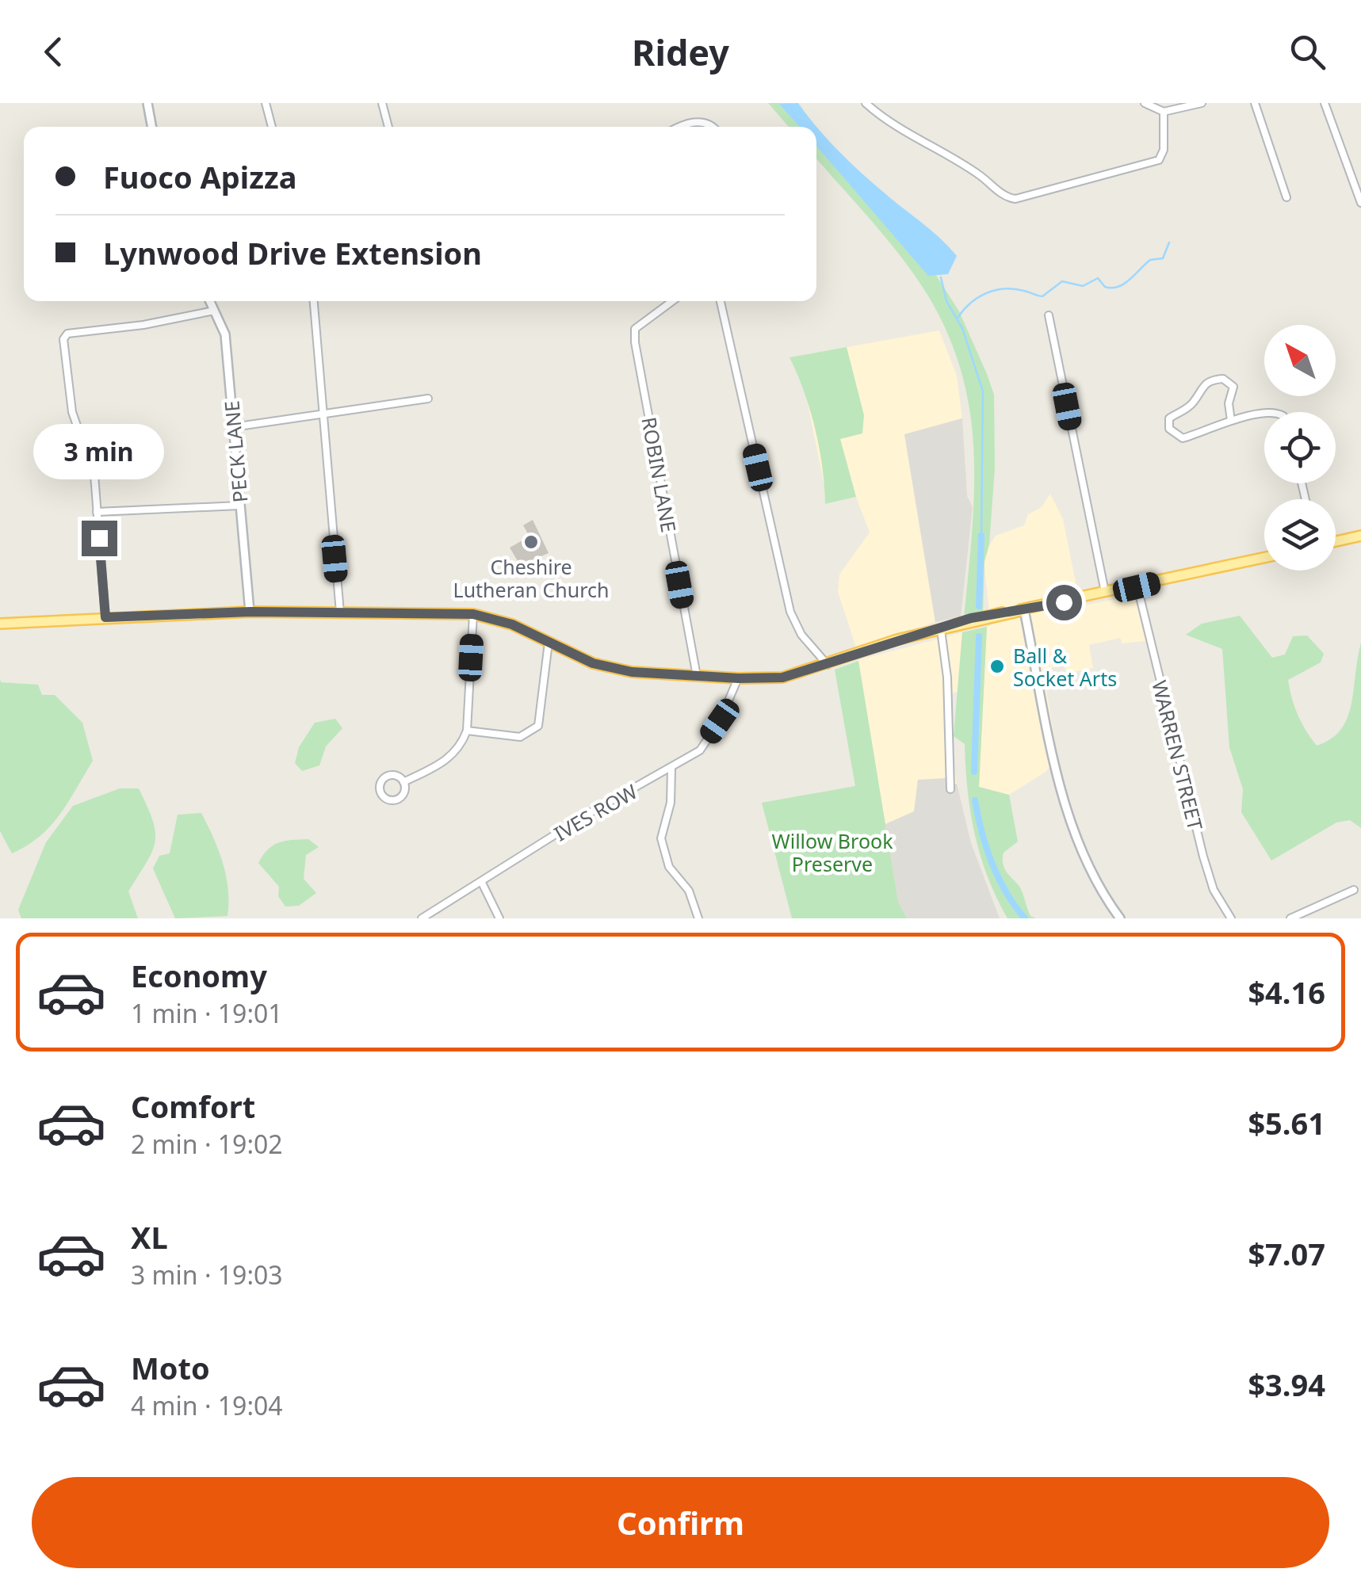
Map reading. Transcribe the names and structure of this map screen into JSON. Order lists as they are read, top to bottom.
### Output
{
  "streets": {
    "street": [
      "PECK LANE",
      "ROBIN LANE",
      "WARREN STREET",
      "IVES ROW"
    ]
  },
  "parks": ["Willow Brook Preserve"],
  "places": ["Cheshire Lutheran Church", "Ball & Socket Arts"],
  "north": "top left",
  "page": {
    "header": "Ridey",
    "banner": ["Fuoco Apizza", "Lynwood Drive Extension"],
    "bubble": "3 min",
    "list": [
      {
        "name": "Economy",
        "note": "1 min · 19:01",
        "value": "$4.16"
      },
      {
        "name": "Comfort",
        "note": "2 min · 19:02",
        "value": "$5.61"
      },
      {
        "name": "XL",
        "note": "3 min · 19:03",
        "value": "$7.07"
      },
      {
        "name": "Moto",
        "note": "4 min · 19:04",
        "value": "$3.94"
      }
    ],
    "buttons": "Confirm"
  }
}
